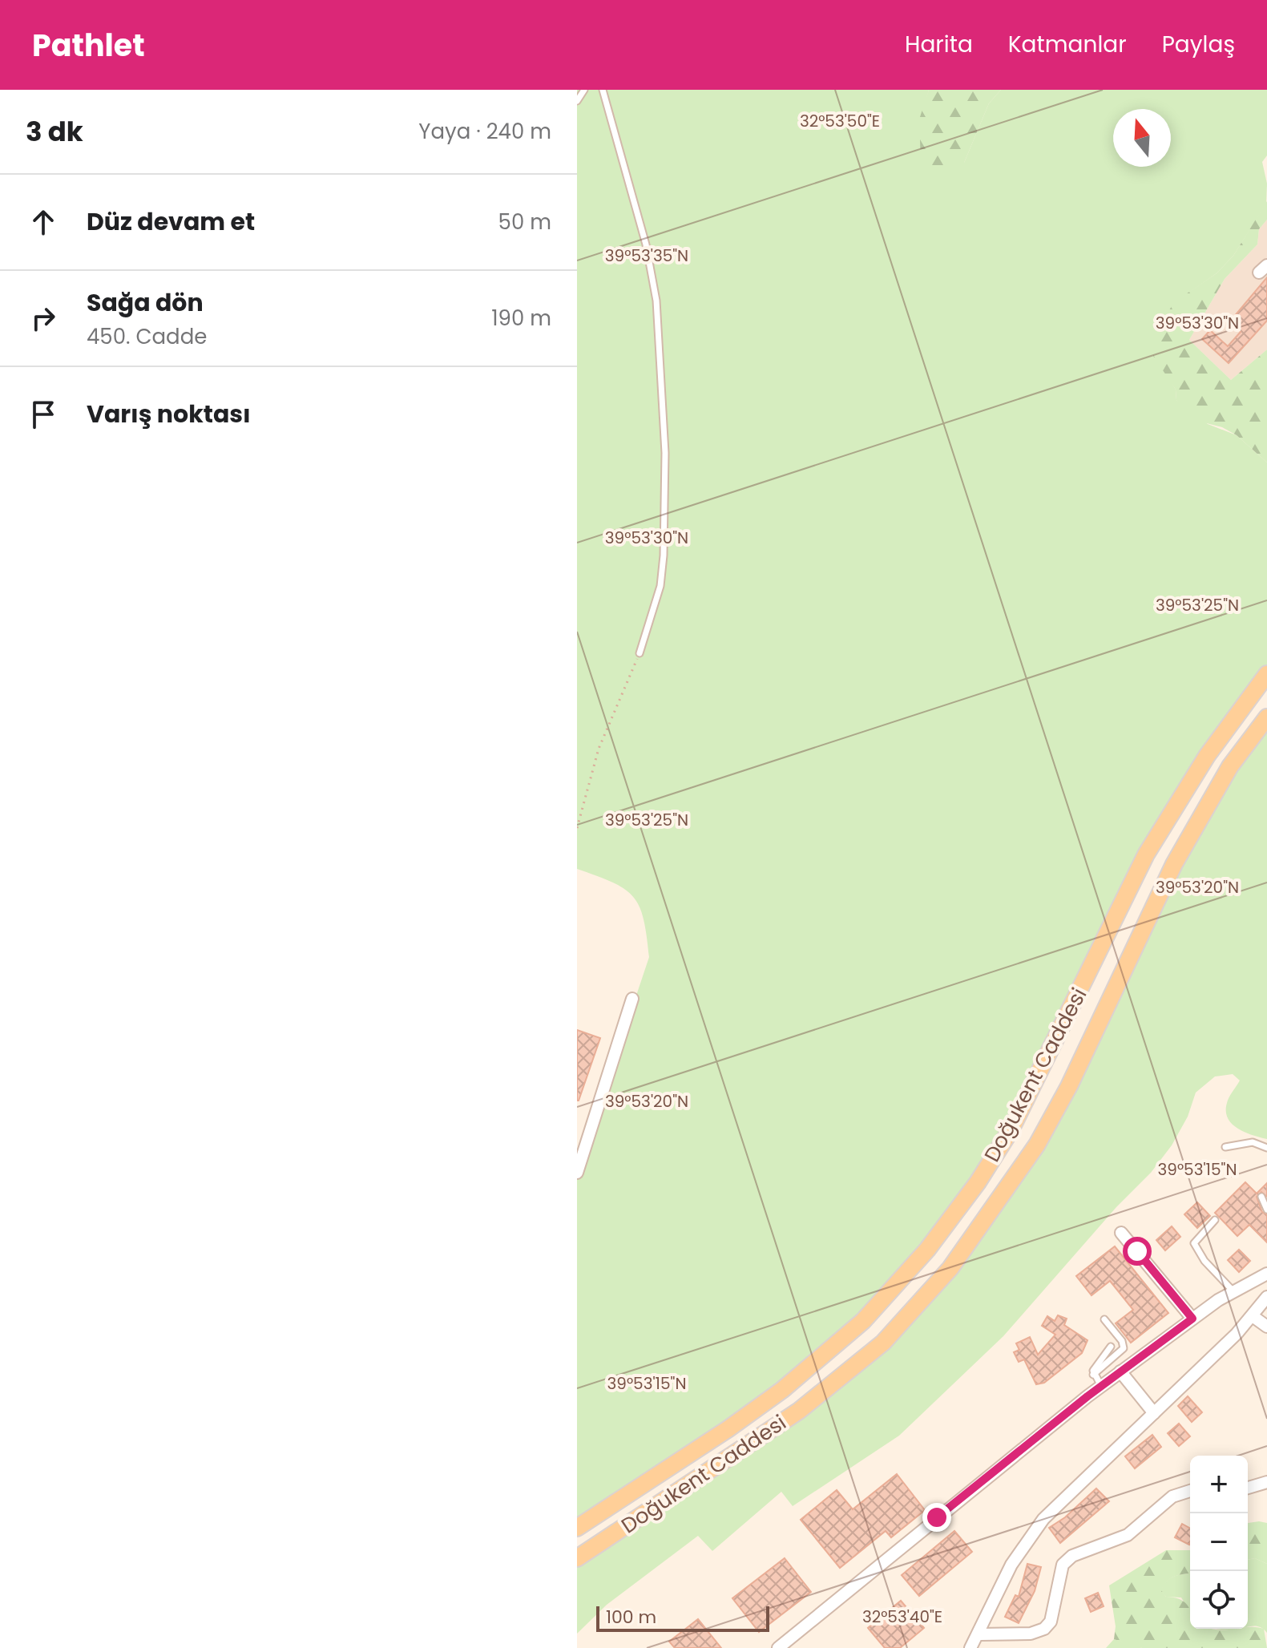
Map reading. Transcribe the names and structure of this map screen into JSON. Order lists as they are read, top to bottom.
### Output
{
  "streets": {
    "main road": ["Doğukent Caddesi"]
  },
  "scale_bar": "100 m",
  "north": "top",
  "page": {
    "header": "Pathlet",
    "nav": ["Harita", "Katmanlar", "Paylaş"],
    "heading": ["3 dk", "Yaya · 240 m"],
    "list": [
      ["Düz devam et", "50 m"],
      ["Sağa dön", "450. Cadde", "190 m"],
      "Varış noktası"
    ],
    "map_buttons": ["+", "−"],
    "scale": "100 m"
  },
  "coordinates": [
    "32°53'50\"E",
    "39°53'35\"N",
    "39°53'30\"N",
    "39°53'25\"N",
    "39°53'20\"N",
    "39°53'15\"N",
    "32°53'40\"E"
  ]
}
